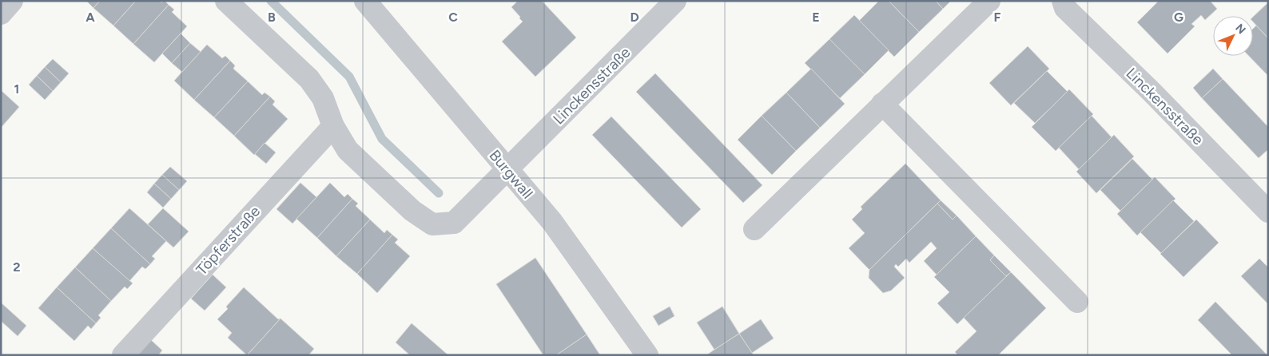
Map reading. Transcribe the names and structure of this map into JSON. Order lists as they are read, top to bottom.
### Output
{
  "streets": {
    "street": ["Linckensstraße", "Burgwall", "Töpferstraße"]
  },
  "crossings": [
    ["Linckensstraße", "Burgwall"]
  ],
  "north": "top right",
  "grid": {
    "columns": [
      "A",
      "B",
      "C",
      "D",
      "E",
      "F",
      "G"
    ],
    "rows": ["1", "2"]
  }
}
